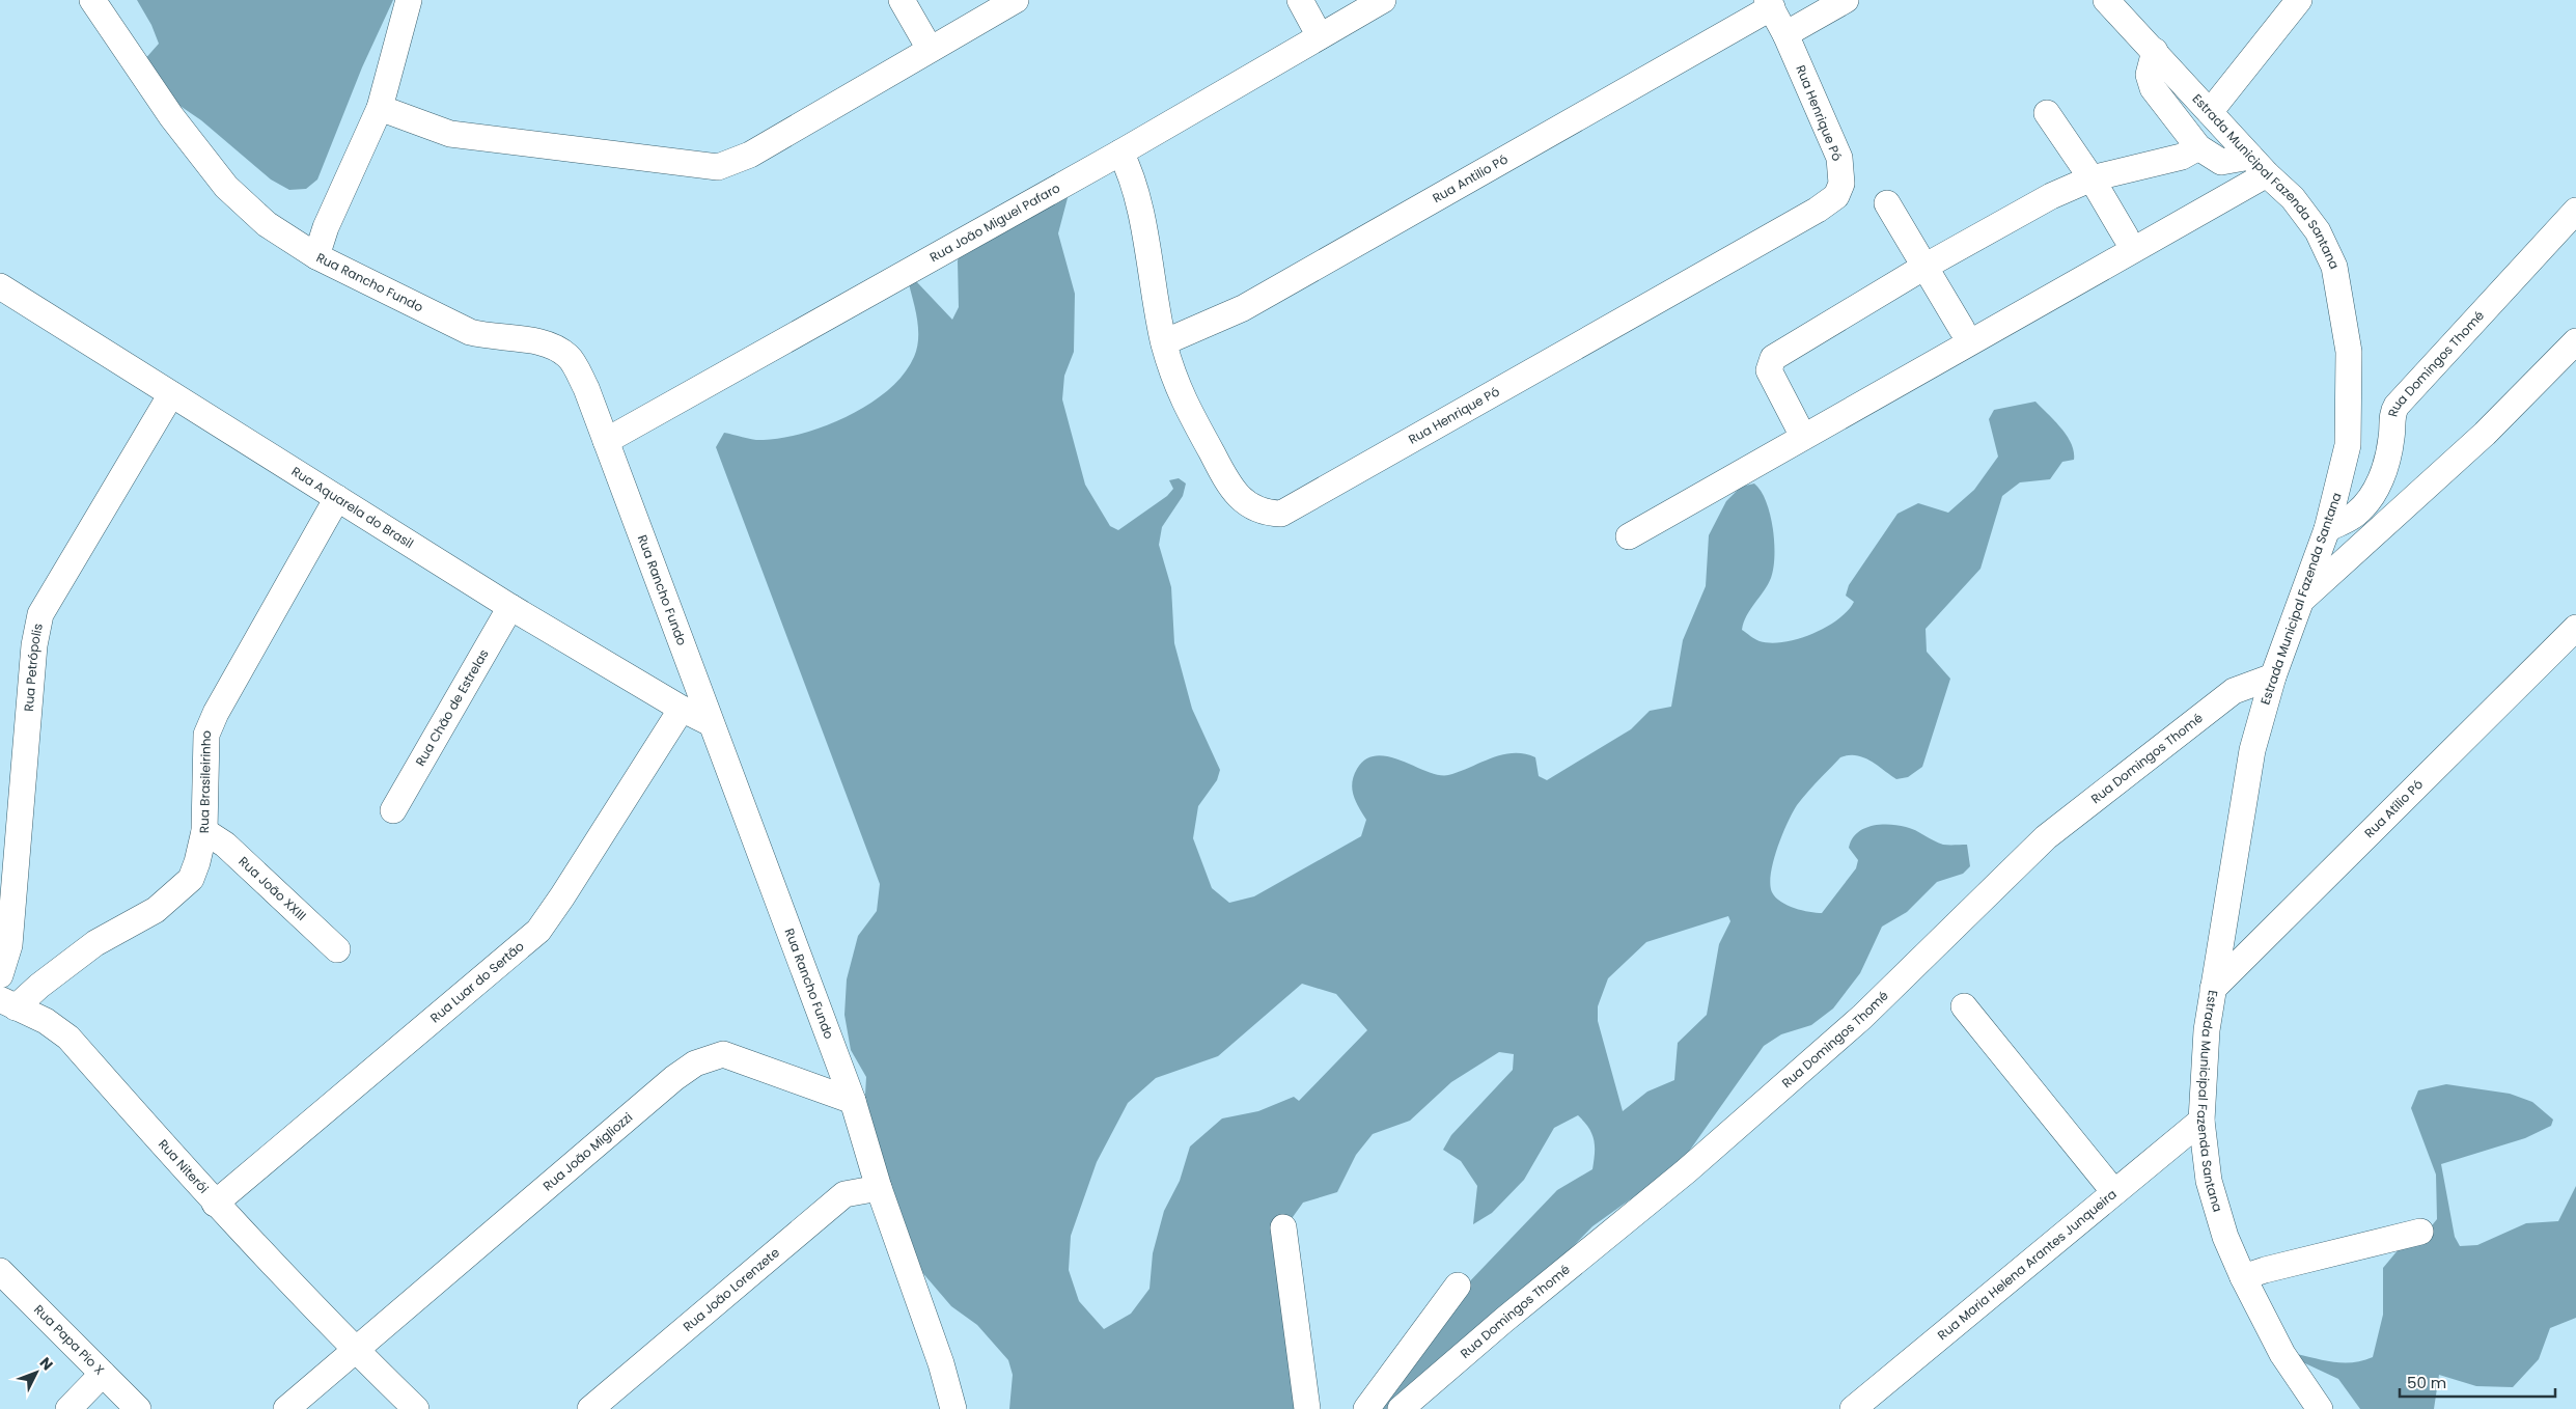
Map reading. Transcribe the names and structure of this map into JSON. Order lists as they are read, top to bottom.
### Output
{
  "streets": {
    "street": [
      "Rua Henrique Pó",
      "Rua Antilio Pó",
      "Estrada Municipal Fazenda Santana",
      "Rua João Miguel Pafaro",
      "Rua Rancho Fundo",
      "Rua Domingos Thomé",
      "Rua Aquarela do Brasil",
      "Rua Petrópolis",
      "Rua Chão de Estrelas",
      "Rua Brasileirinho",
      "Rua Atílio Pó",
      "Rua João XXIII",
      "Rua Luar do Sertão",
      "Rua João Migliozzi",
      "Rua Niterói",
      "Rua Maria Helena Arantes Junqueira",
      "Rua João Lorenzete",
      "Rua Papa Pio X"
    ]
  },
  "crossings": [
    ["Rua Henrique Pó", "Rua Antilio Pó"],
    ["Rua Henrique Pó", "Rua João Miguel Pafaro"],
    ["Estrada Municipal Fazenda Santana", "Rua Domingos Thomé"],
    ["Estrada Municipal Fazenda Santana", "Rua Atílio Pó"],
    ["Estrada Municipal Fazenda Santana", "Rua Maria Helena Arantes Junqueira"],
    ["Rua João Miguel Pafaro", "Rua Rancho Fundo"],
    ["Rua Rancho Fundo", "Rua Aquarela do Brasil"],
    ["Rua Rancho Fundo", "Rua João Migliozzi"],
    ["Rua Rancho Fundo", "Rua João Lorenzete"],
    ["Rua Aquarela do Brasil", "Rua Petrópolis"],
    ["Rua Aquarela do Brasil", "Rua Chão de Estrelas"],
    ["Rua Aquarela do Brasil", "Rua Brasileirinho"],
    ["Rua Aquarela do Brasil", "Rua Luar do Sertão"],
    ["Rua Brasileirinho", "Rua João XXIII"],
    ["Rua Brasileirinho", "Rua Niterói"],
    ["Rua Luar do Sertão", "Rua Niterói"],
    ["Rua João Migliozzi", "Rua Niterói"]
  ],
  "scale_bar": "50 m",
  "north": "top right"
}
